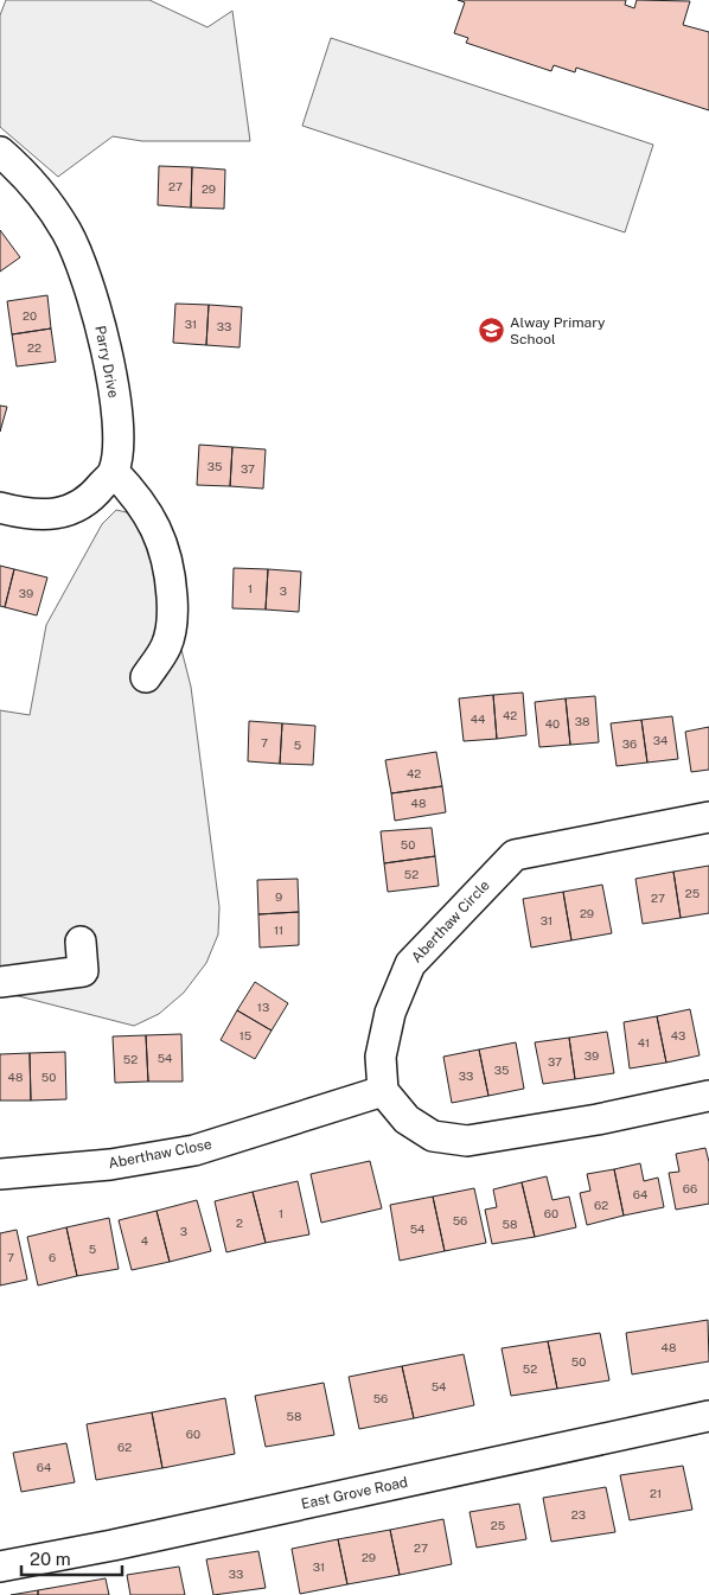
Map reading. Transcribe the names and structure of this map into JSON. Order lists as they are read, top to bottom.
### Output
{
  "streets": {
    "street": [
      "Parry Drive",
      "Aberthaw Circle",
      "Aberthaw Close",
      "East Grove Road"
    ]
  },
  "crossings": [
    ["Aberthaw Circle", "Aberthaw Close"]
  ],
  "places": {
    "school or university": ["Alway Primary School"]
  },
  "house_numbers": [
    "27",
    "29",
    "20",
    "31",
    "33",
    "22",
    "35",
    "37",
    "1",
    "3",
    "39",
    "42",
    "44",
    "38",
    "40",
    "34",
    "7",
    "36",
    "5",
    "42",
    "48",
    "50",
    "52",
    "25",
    "9",
    "27",
    "29",
    "31",
    "11",
    "13",
    "15",
    "43",
    "41",
    "39",
    "54",
    "52",
    "37",
    "35",
    "33",
    "48",
    "50",
    "66",
    "64",
    "62",
    "1",
    "60",
    "56",
    "2",
    "58",
    "54",
    "3",
    "4",
    "5",
    "7",
    "6",
    "48",
    "50",
    "52",
    "54",
    "56",
    "58",
    "60",
    "62",
    "64",
    "21",
    "23",
    "25",
    "27",
    "29",
    "31",
    "33"
  ],
  "scale_bar": "20 m"
}
